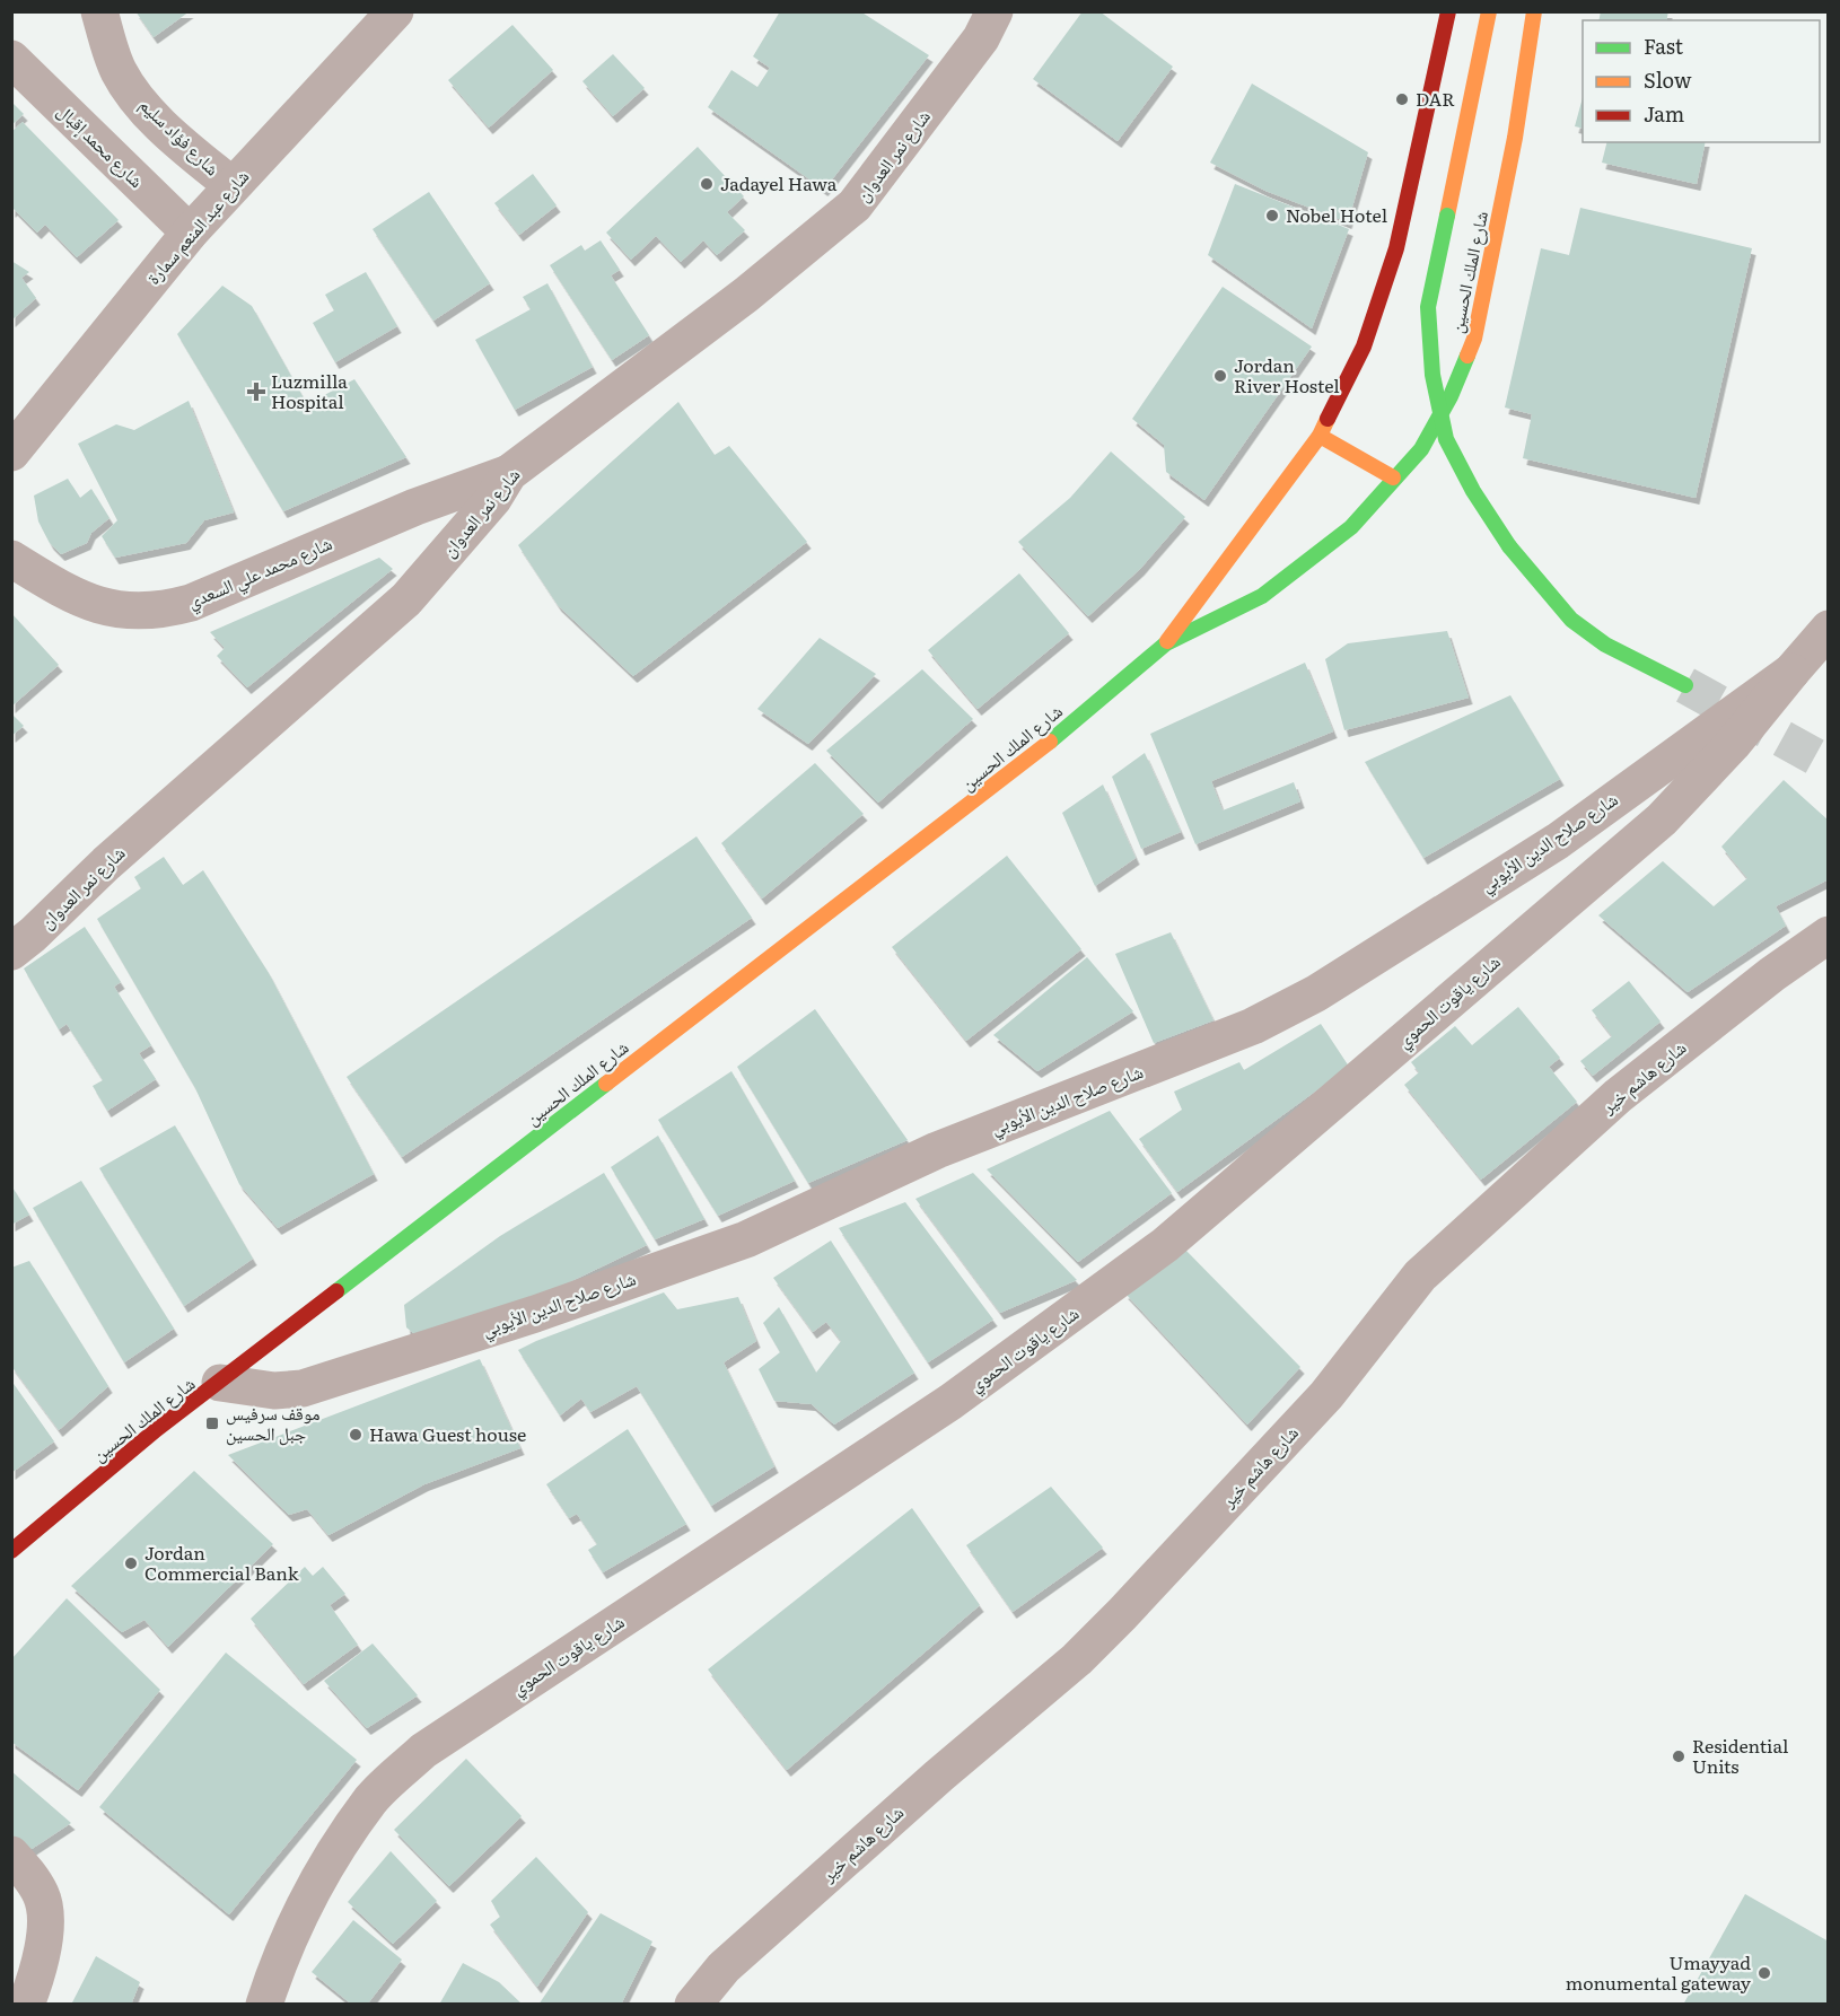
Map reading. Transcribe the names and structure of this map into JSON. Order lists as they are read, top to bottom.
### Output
{
  "streets": {
    "main road": ["شارع الملك الحسين"],
    "street": [
      "شارع فؤاد سليم",
      "شارع محمد إقبال",
      "شارع نمر العدوان",
      "شارع عبد المنعم سمارة",
      "شارع محمد علي السعدي",
      "شارع صلاح الدين الأيوبي",
      "شارع ياقوت الحموي",
      "شارع هاشم خير"
    ]
  },
  "crossings": [
    ["شارع فؤاد سليم", "شارع عبد المنعم سمارة"],
    ["شارع محمد إقبال", "شارع عبد المنعم سمارة"],
    ["شارع نمر العدوان", "شارع محمد علي السعدي"],
    ["شارع الملك الحسين", "شارع صلاح الدين الأيوبي"],
    ["شارع صلاح الدين الأيوبي", "شارع ياقوت الحموي"]
  ],
  "places": {
    "other": [
      "DAR",
      "Jadayel Hawa",
      "Nobel Hotel",
      "Jordan River Hostel",
      "Hawa Guest house",
      "Jordan Commercial Bank",
      "Residential Units",
      "Umayyad monumental gateway"
    ],
    "health": ["Luzmilla Hospital"],
    "transit": ["موقف سرفيس جبل الحسين"]
  },
  "legend": ["Fast", "Slow", "Jam"]
}
